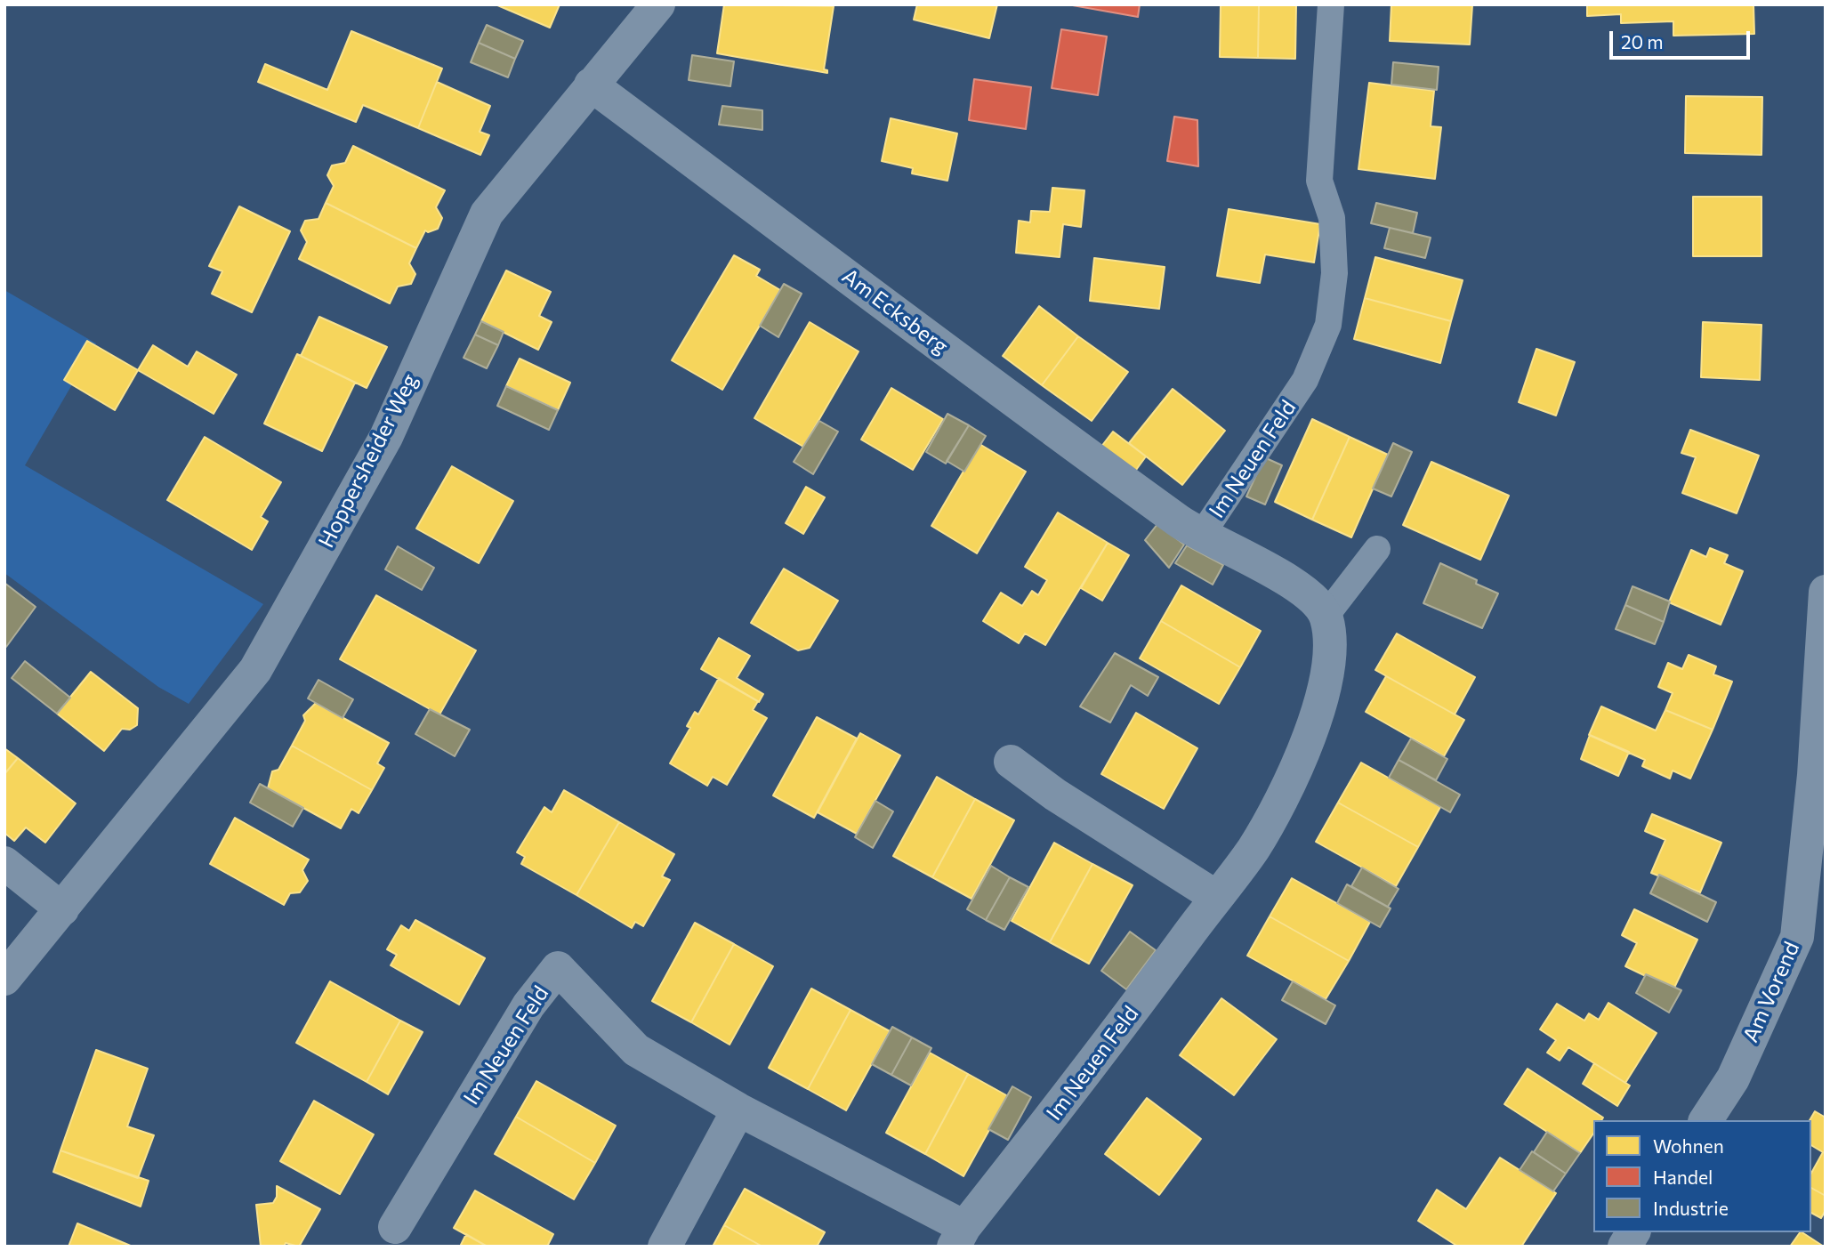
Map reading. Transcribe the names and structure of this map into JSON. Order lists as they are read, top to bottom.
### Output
{
  "streets": {
    "street": [
      "Am Ecksberg",
      "Im Neuen Feld",
      "Hoppersheider Weg",
      "Am Vorend"
    ]
  },
  "crossings": [
    ["Am Ecksberg", "Im Neuen Feld"],
    ["Am Ecksberg", "Hoppersheider Weg"]
  ],
  "legend": ["Wohnen", "Handel", "Industrie"],
  "scale_bar": "20 m"
}
